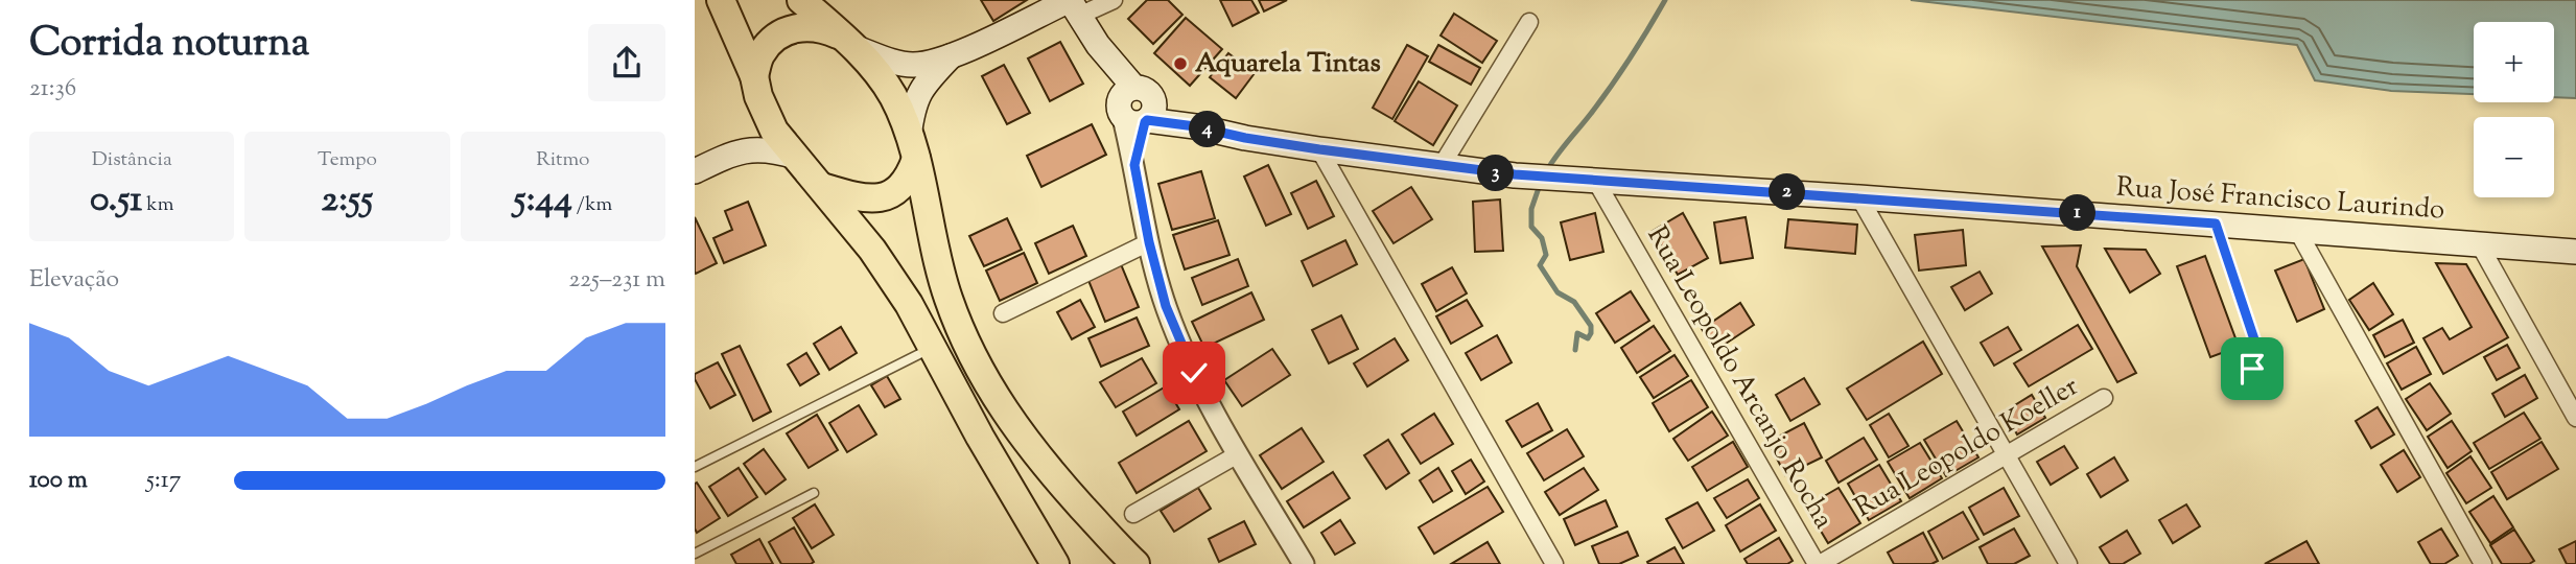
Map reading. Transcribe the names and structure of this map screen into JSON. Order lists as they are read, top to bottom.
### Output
{
  "streets": {
    "main road": ["Rua José Francisco Laurindo"],
    "street": ["Rua Leopoldo Arcanjo Rocha", "Rua Leopoldo Koeller"]
  },
  "crossings": [
    ["Rua José Francisco Laurindo", "Rua Leopoldo Arcanjo Rocha"],
    ["Rua Leopoldo Arcanjo Rocha", "Rua Leopoldo Koeller"]
  ],
  "places": ["Aquarela Tintas"],
  "page": {
    "heading": ["Corrida noturna", "21:36"],
    "map_buttons": ["+", "−"],
    "pins": [
      "4",
      "3",
      "2",
      "1"
    ],
    "stats": [
      ["Distância", "0.51 km"],
      ["Tempo", "2:55"],
      ["Ritmo", "5:44 /km"]
    ],
    "chart": ["Elevação", "225–231 m"],
    "list": [
      {
        "name": "100 m",
        "note": "5:17"
      }
    ]
  }
}
